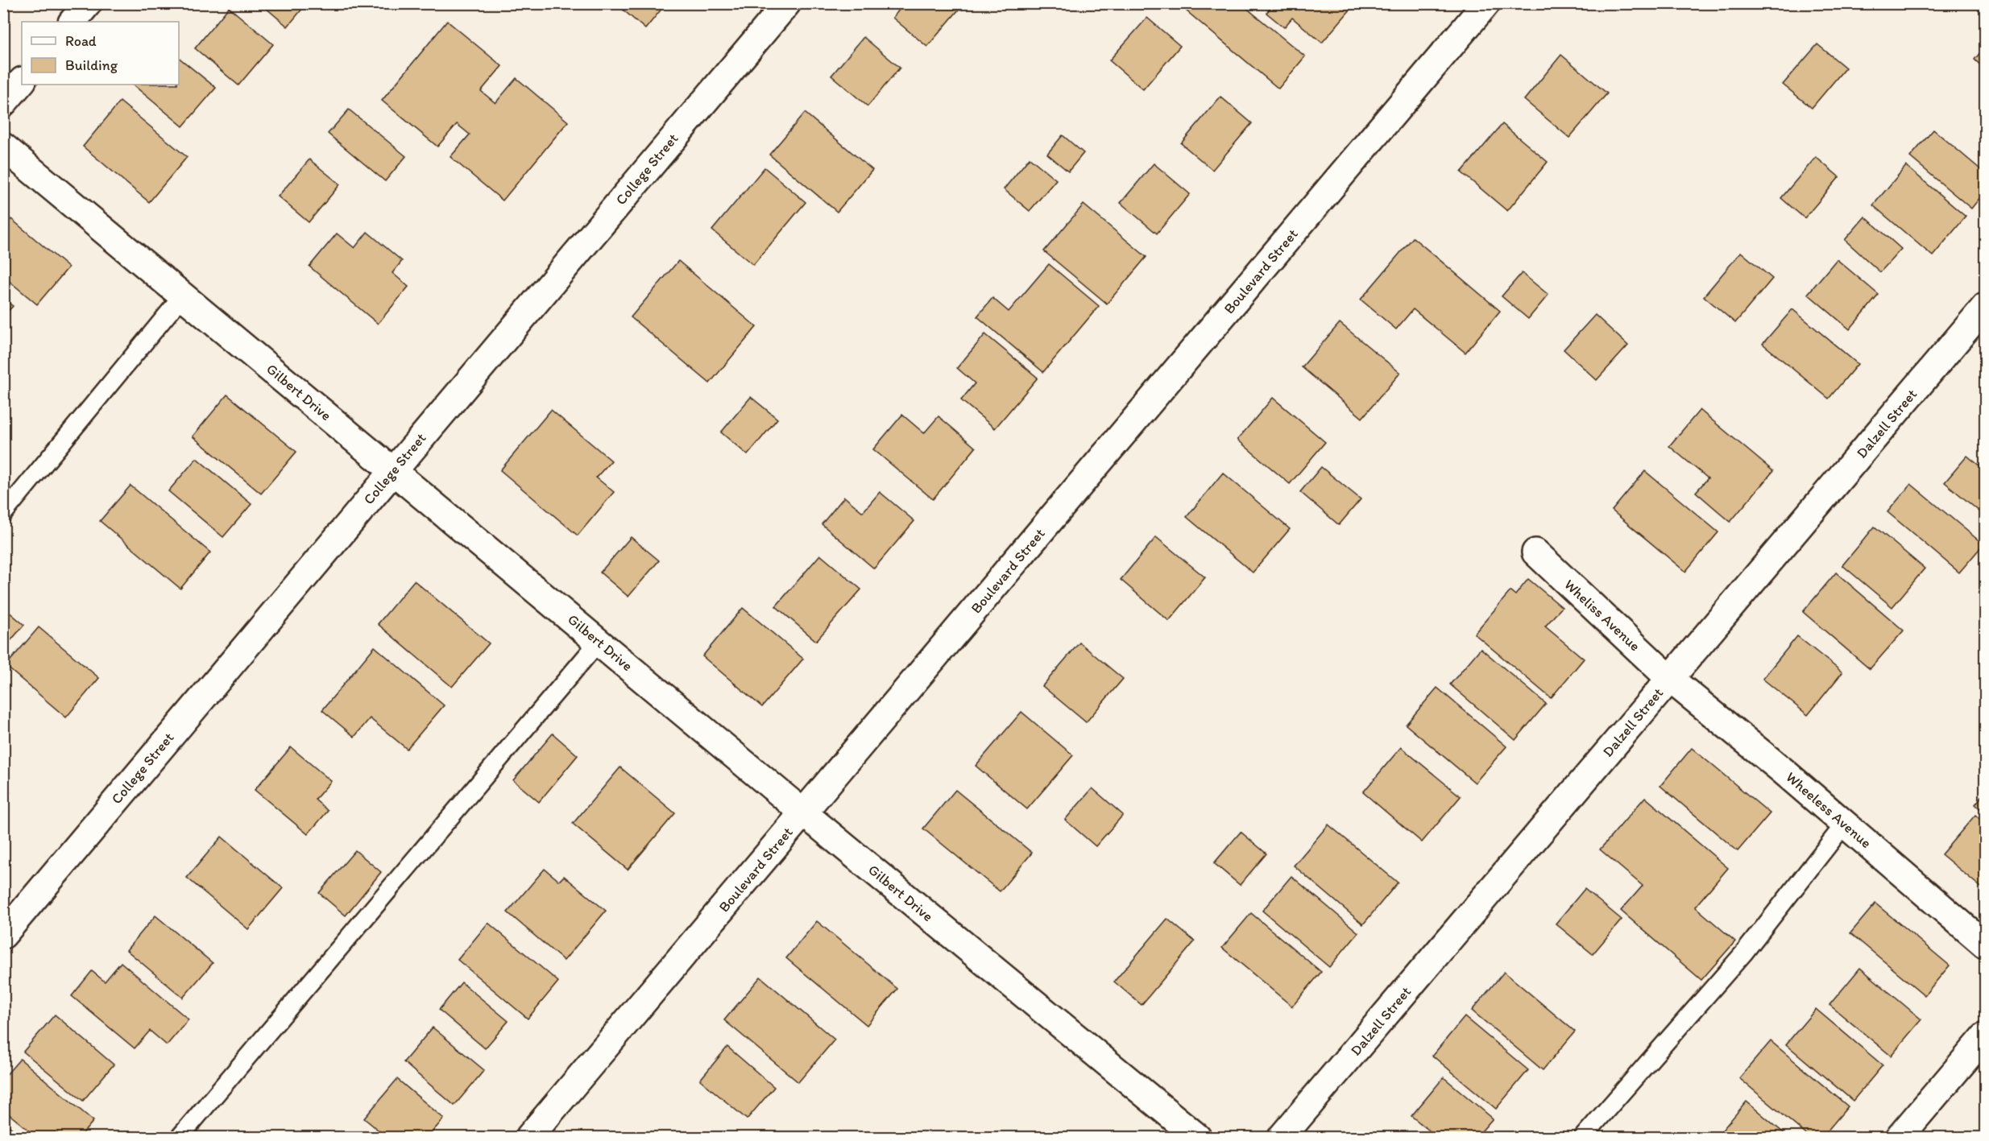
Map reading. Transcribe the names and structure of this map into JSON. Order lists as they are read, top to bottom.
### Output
{
  "streets": {
    "street": [
      "College Street",
      "Boulevard Street",
      "Gilbert Drive",
      "Dalzell Street",
      "Wheliss Avenue",
      "Wheeless Avenue"
    ]
  },
  "crossings": [
    ["College Street", "Gilbert Drive"],
    ["Boulevard Street", "Gilbert Drive"],
    ["Dalzell Street", "Wheliss Avenue"],
    ["Dalzell Street", "Wheeless Avenue"],
    ["Wheliss Avenue", "Wheeless Avenue"]
  ],
  "legend": ["Road", "Building"]
}
